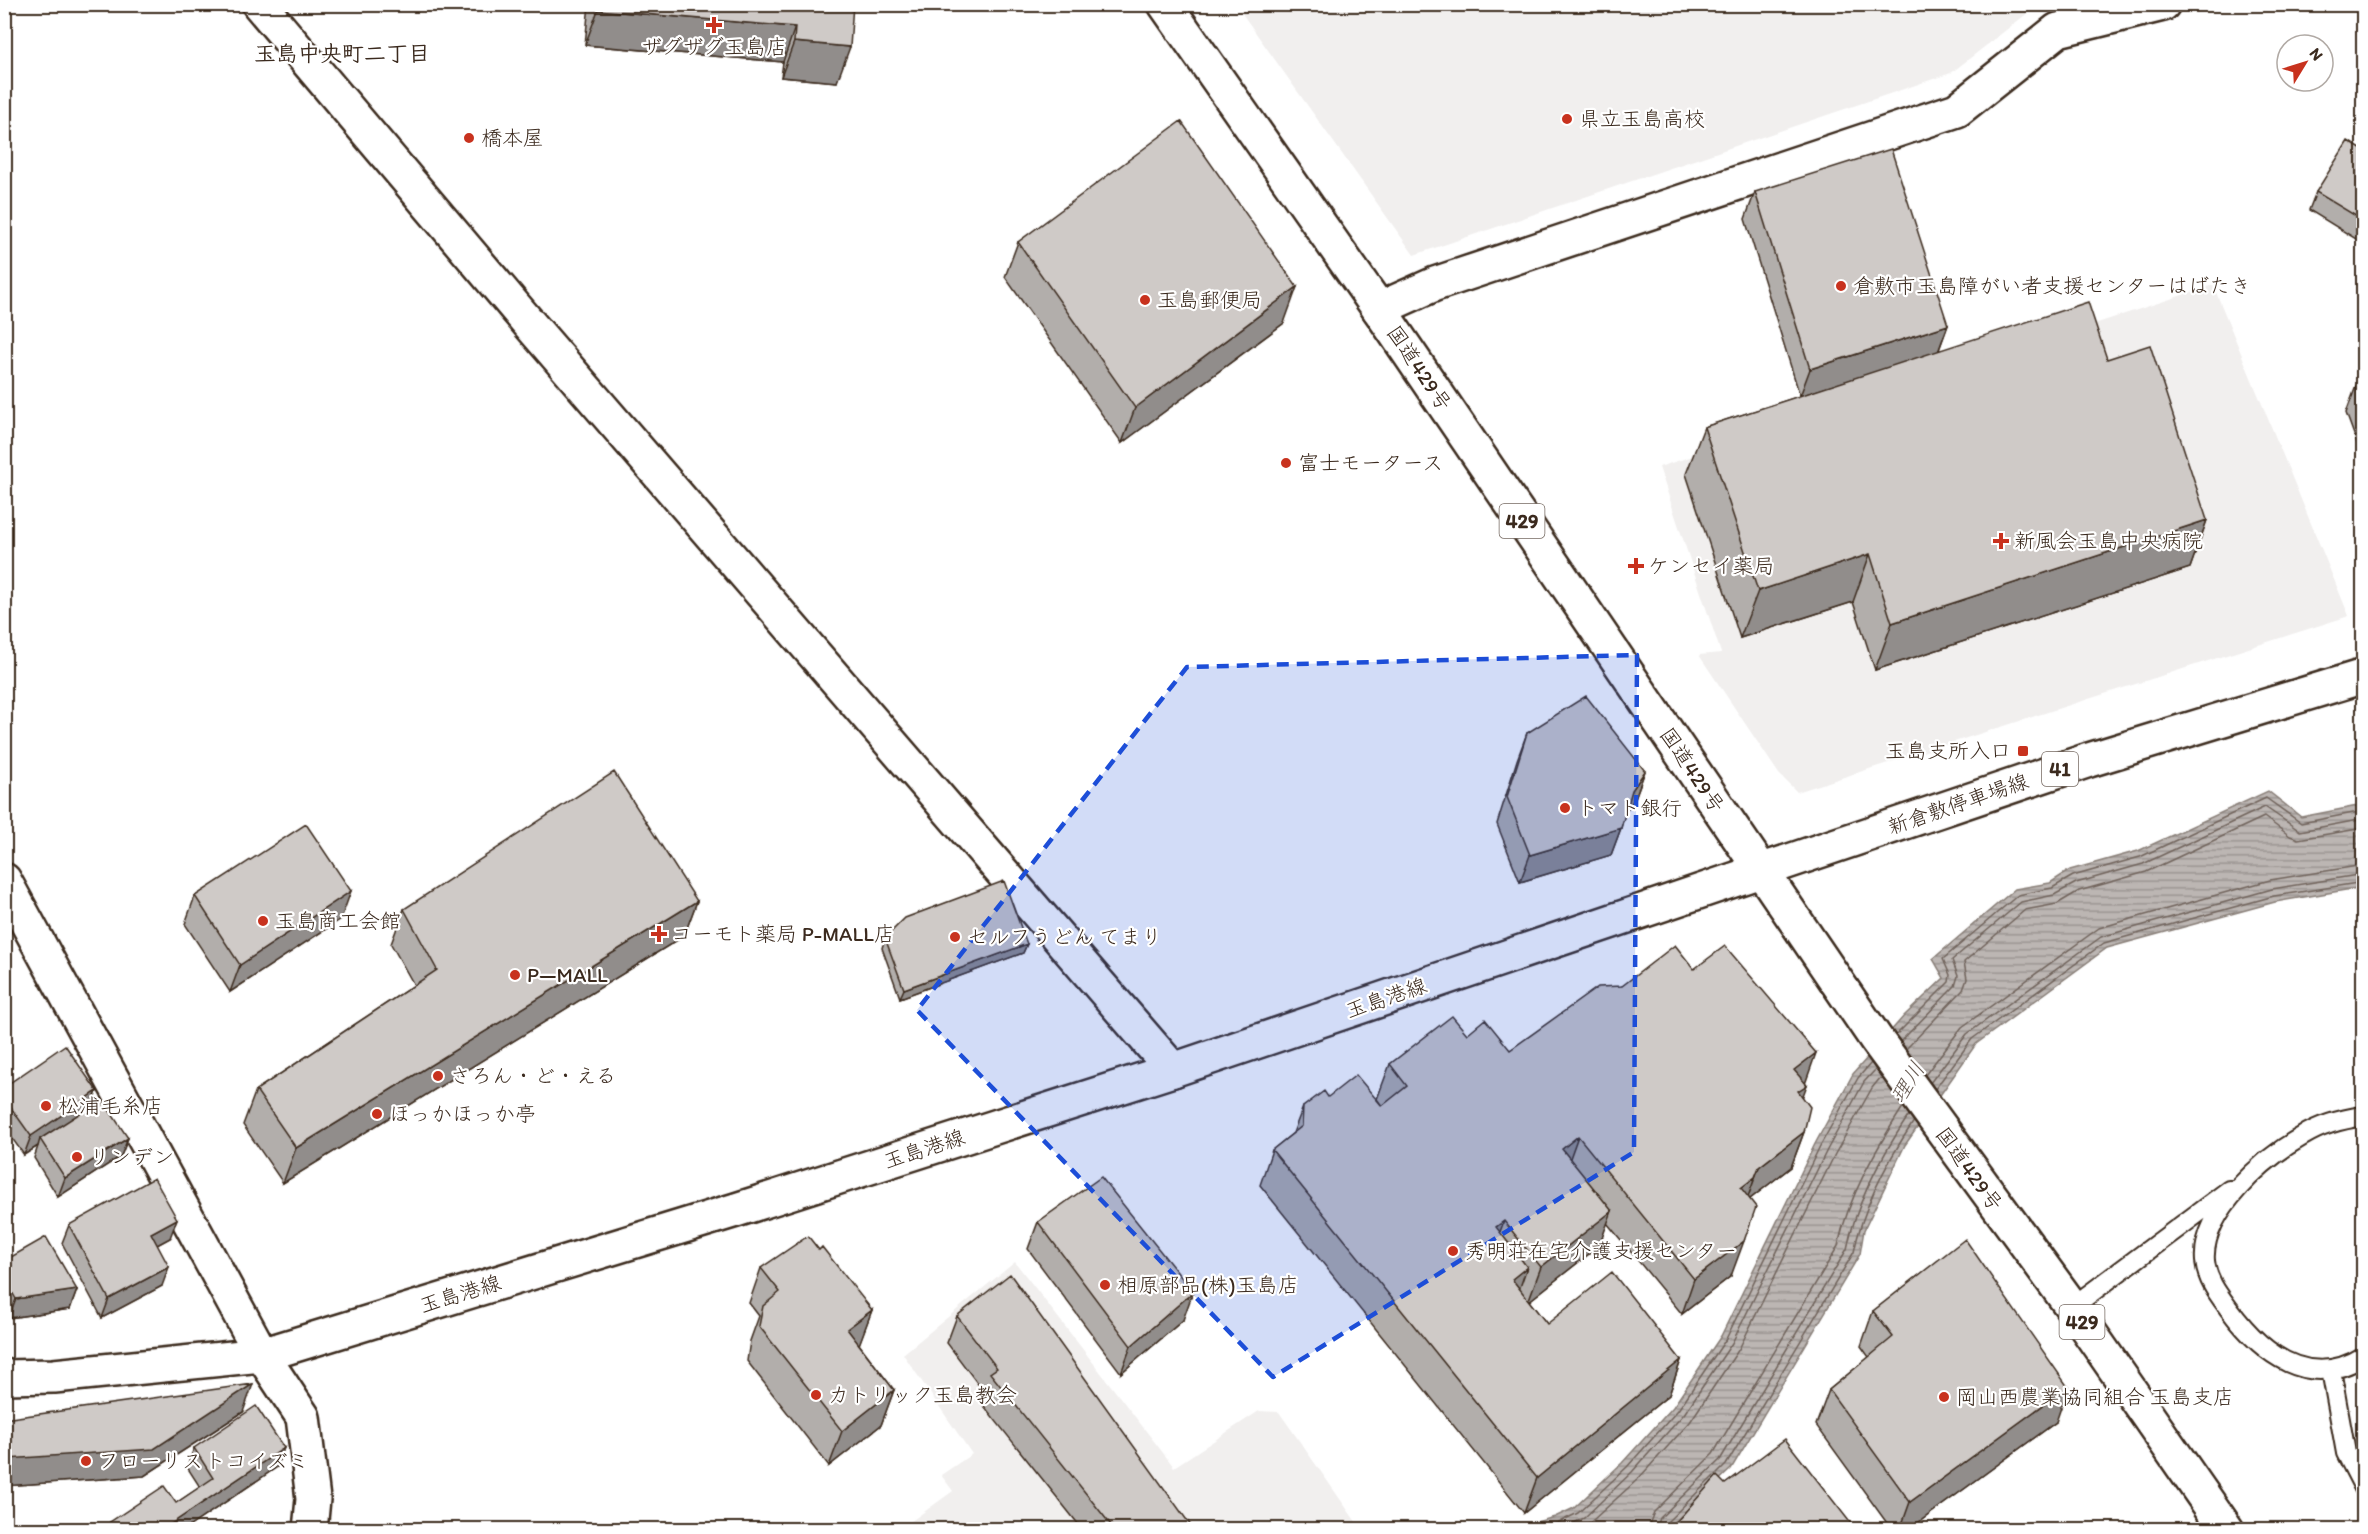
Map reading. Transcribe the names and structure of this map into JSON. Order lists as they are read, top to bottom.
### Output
{
  "streets": {
    "main road": [
      "国道429号",
      "429",
      "41",
      "新倉敷停車場線",
      "玉島港線"
    ]
  },
  "crossings": [
    ["国道429号", "新倉敷停車場線"],
    ["国道429号", "玉島港線"],
    ["新倉敷停車場線", "玉島港線"]
  ],
  "districts": ["玉島中央町二丁目"],
  "water": ["理川"],
  "places": {
    "health": [
      "ザグザグ玉島店",
      "新風会玉島中央病院",
      "ケンセイ薬局",
      "コーモト薬局 P-MALL店"
    ],
    "other": [
      "県立玉島高校",
      "橋本屋",
      "倉敷市玉島障がい者支援センターはばたき",
      "玉島郵便局",
      "富士モータース",
      "トマト銀行",
      "玉島商工会館",
      "セルフうどん てまり",
      "P―MALL",
      "さろん・ど・える",
      "松浦毛糸店",
      "ほっかほっか亭",
      "リンデン",
      "秀明荘在宅介護支援センター",
      "相原部品(株)玉島店",
      "カトリック玉島教会",
      "岡山西農業協同組合 玉島支店",
      "フローリストコイズミ"
    ],
    "transit": ["玉島支所入口"]
  },
  "north": "top right"
}
